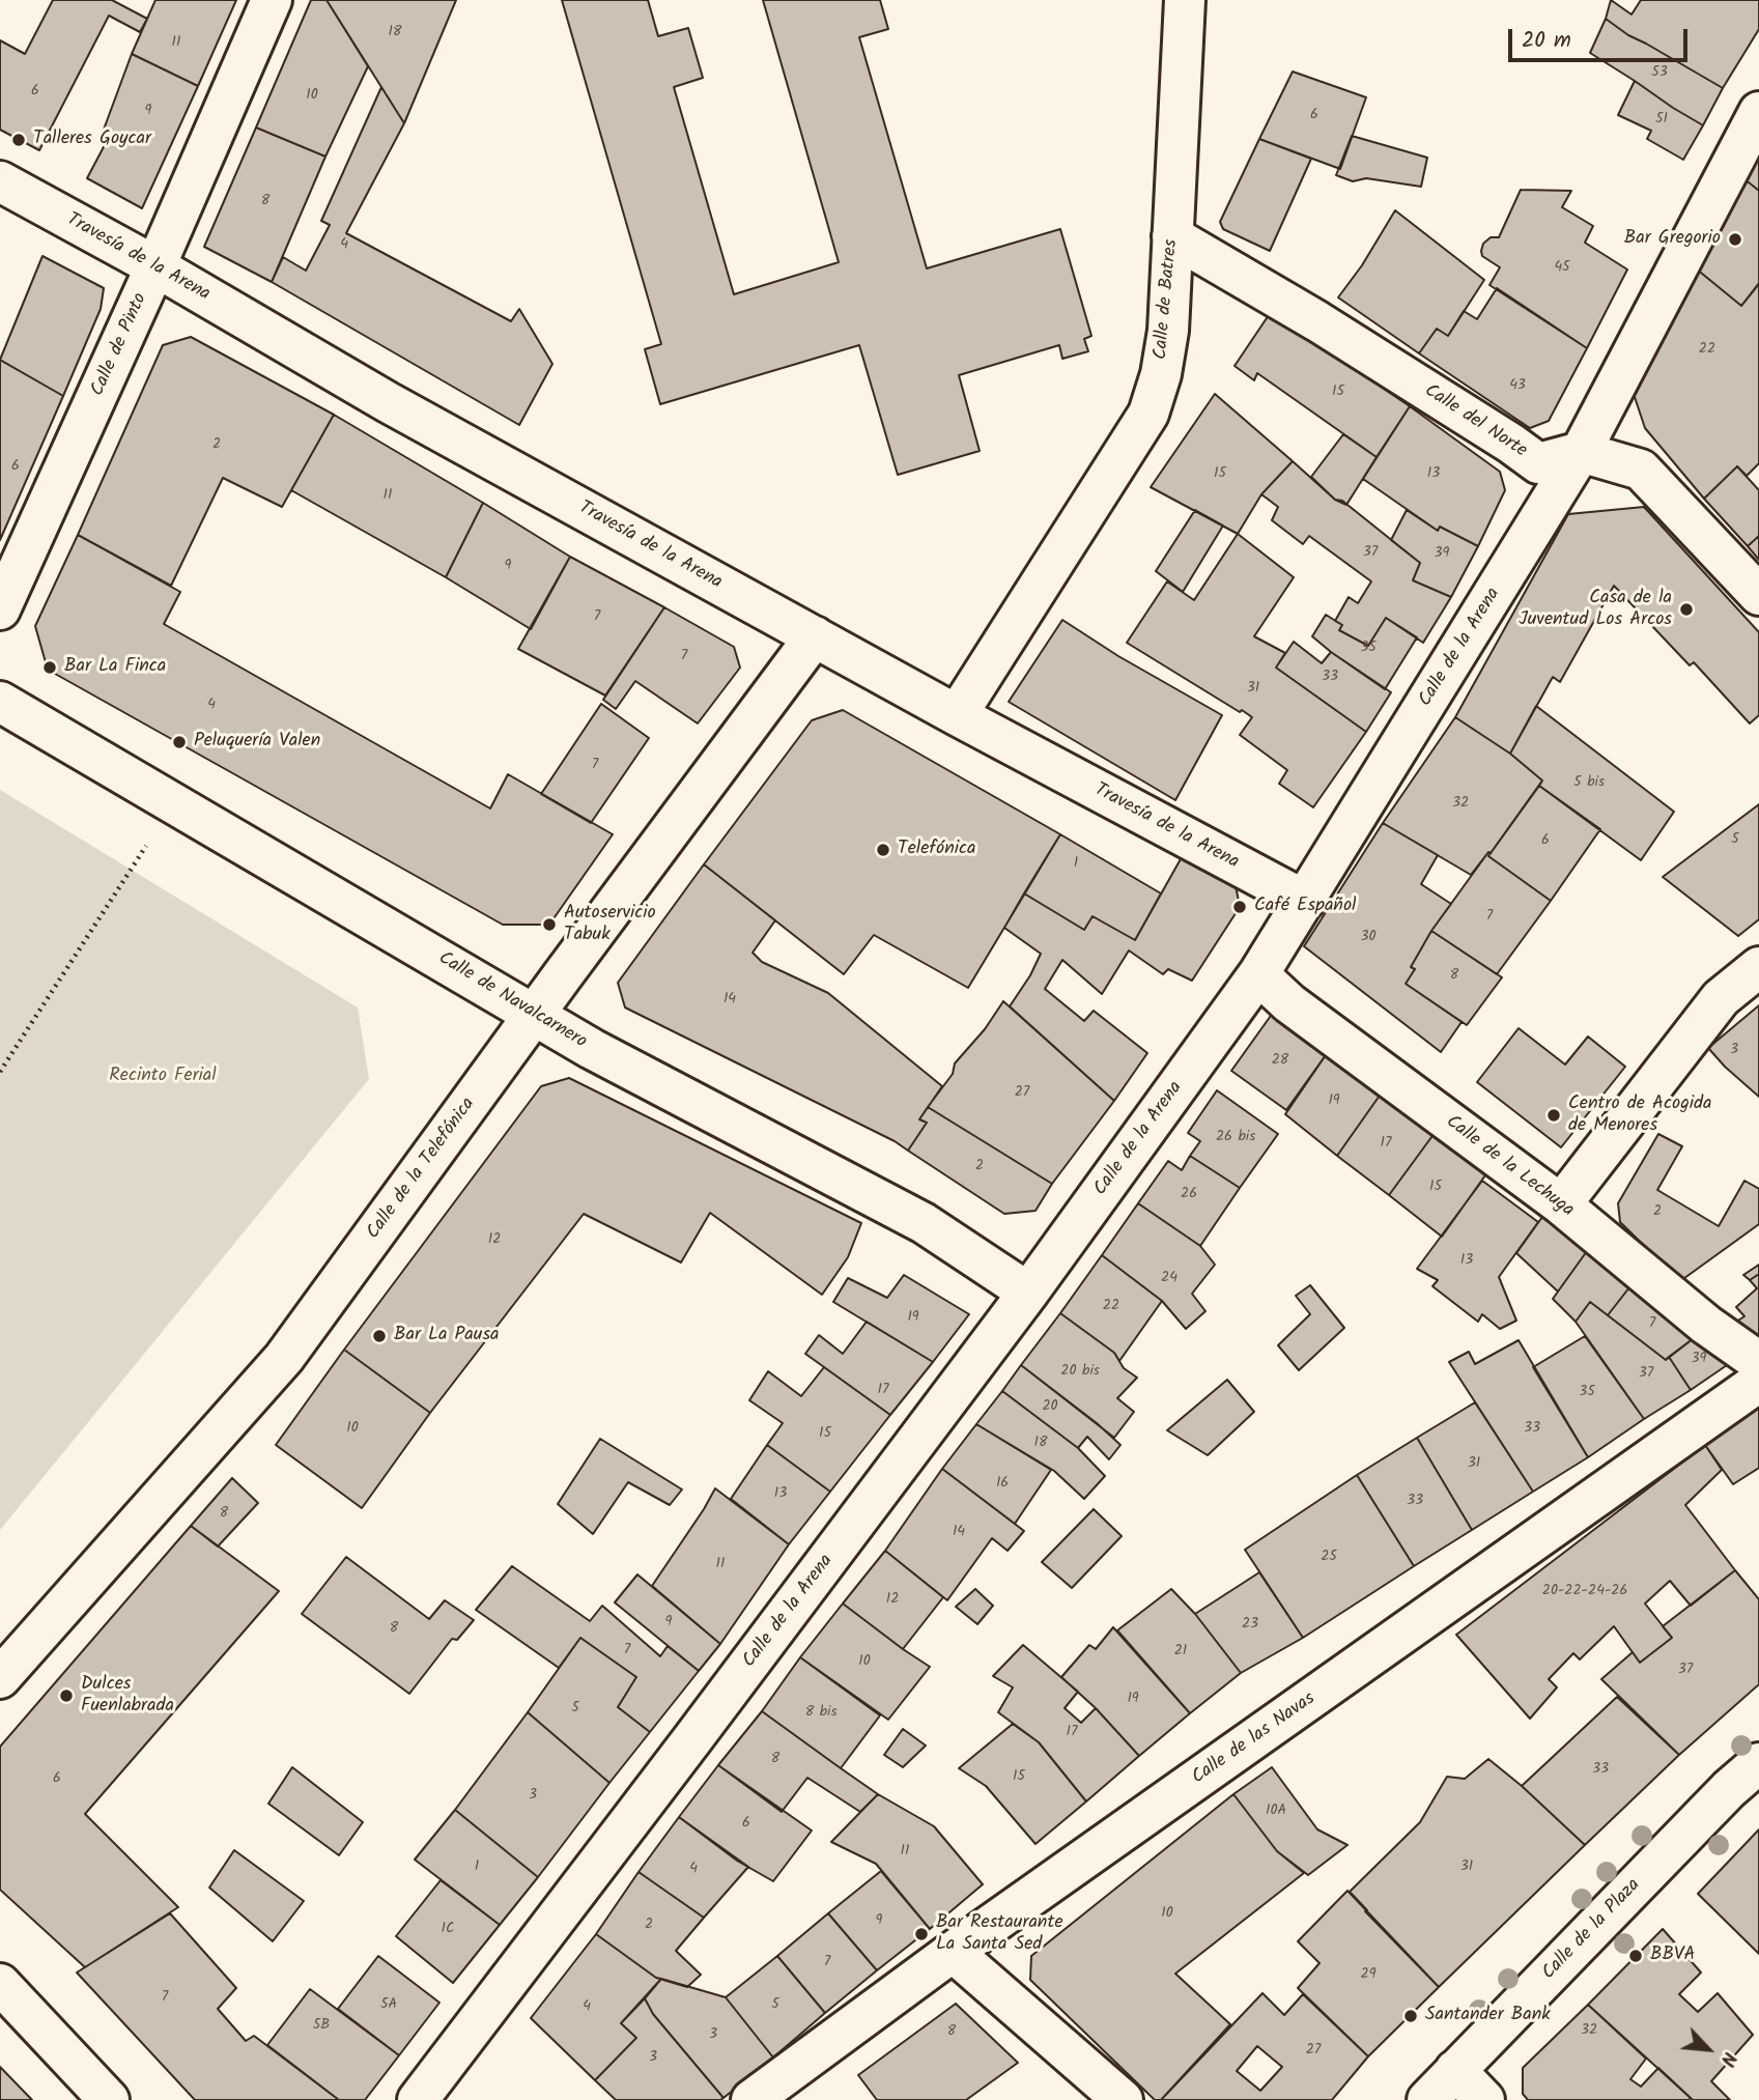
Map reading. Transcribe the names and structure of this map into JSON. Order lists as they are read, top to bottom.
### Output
{
  "streets": {
    "street": [
      "Travesía de la Arena",
      "Calle de Batres",
      "Calle de Pinto",
      "Calle del Norte",
      "Calle de la Arena",
      "Calle de Navalcarnero",
      "Calle de la Lechuga",
      "Calle de la Telefónica",
      "Calle de las Navas",
      "Calle de la Plaza"
    ]
  },
  "crossings": [
    ["Travesía de la Arena", "Calle de Batres"],
    ["Travesía de la Arena", "Calle de Pinto"],
    ["Travesía de la Arena", "Calle de la Arena"],
    ["Travesía de la Arena", "Calle de la Telefónica"],
    ["Calle de Batres", "Calle del Norte"],
    ["Calle del Norte", "Calle de la Arena"],
    ["Calle de la Arena", "Calle de Navalcarnero"],
    ["Calle de la Arena", "Calle de la Lechuga"],
    ["Calle de Navalcarnero", "Calle de la Telefónica"]
  ],
  "parks": ["Recinto Ferial"],
  "places": [
    "Talleres Goycar",
    "Bar Gregorio",
    "Casa de la Juventud Los Arcos",
    "Bar La Finca",
    "Peluquería Valen",
    "Telefónica",
    "Café Español",
    "Autoservicio Tabuk",
    "Centro de Acogida de Menores",
    "Bar La Pausa",
    "Dulces Fuenlabrada",
    "Bar Restaurante La Santa Sed",
    "BBVA",
    "Santander Bank"
  ],
  "house_numbers": [
    "18",
    "11",
    "53",
    "6",
    "10",
    "9",
    "6",
    "51",
    "8",
    "4",
    "45",
    "22",
    "43",
    "15",
    "2",
    "6",
    "15",
    "13",
    "11",
    "37",
    "39",
    "9",
    "7",
    "35",
    "7",
    "33",
    "31",
    "4",
    "7",
    "5 bis",
    "32",
    "5",
    "6",
    "1",
    "7",
    "30",
    "8",
    "14",
    "3",
    "28",
    "27",
    "19",
    "26 bis",
    "17",
    "2",
    "15",
    "26",
    "2",
    "12",
    "13",
    "24",
    "22",
    "19",
    "7",
    "39",
    "20 bis",
    "37",
    "17",
    "35",
    "20",
    "10",
    "33",
    "15",
    "18",
    "31",
    "16",
    "13",
    "33",
    "8",
    "14",
    "25",
    "11",
    "20-22-24-26",
    "12",
    "9",
    "23",
    "8",
    "7",
    "21",
    "10",
    "37",
    "19",
    "5",
    "8 bis",
    "17",
    "8",
    "33",
    "15",
    "6",
    "3",
    "10A",
    "6",
    "11",
    "1",
    "31",
    "4",
    "10",
    "9",
    "2",
    "1C",
    "7",
    "29",
    "7",
    "5A",
    "5",
    "4",
    "5B",
    "32",
    "8",
    "3",
    "27",
    "3"
  ],
  "scale_bar": "20 m",
  "north": "bottom right"
}
